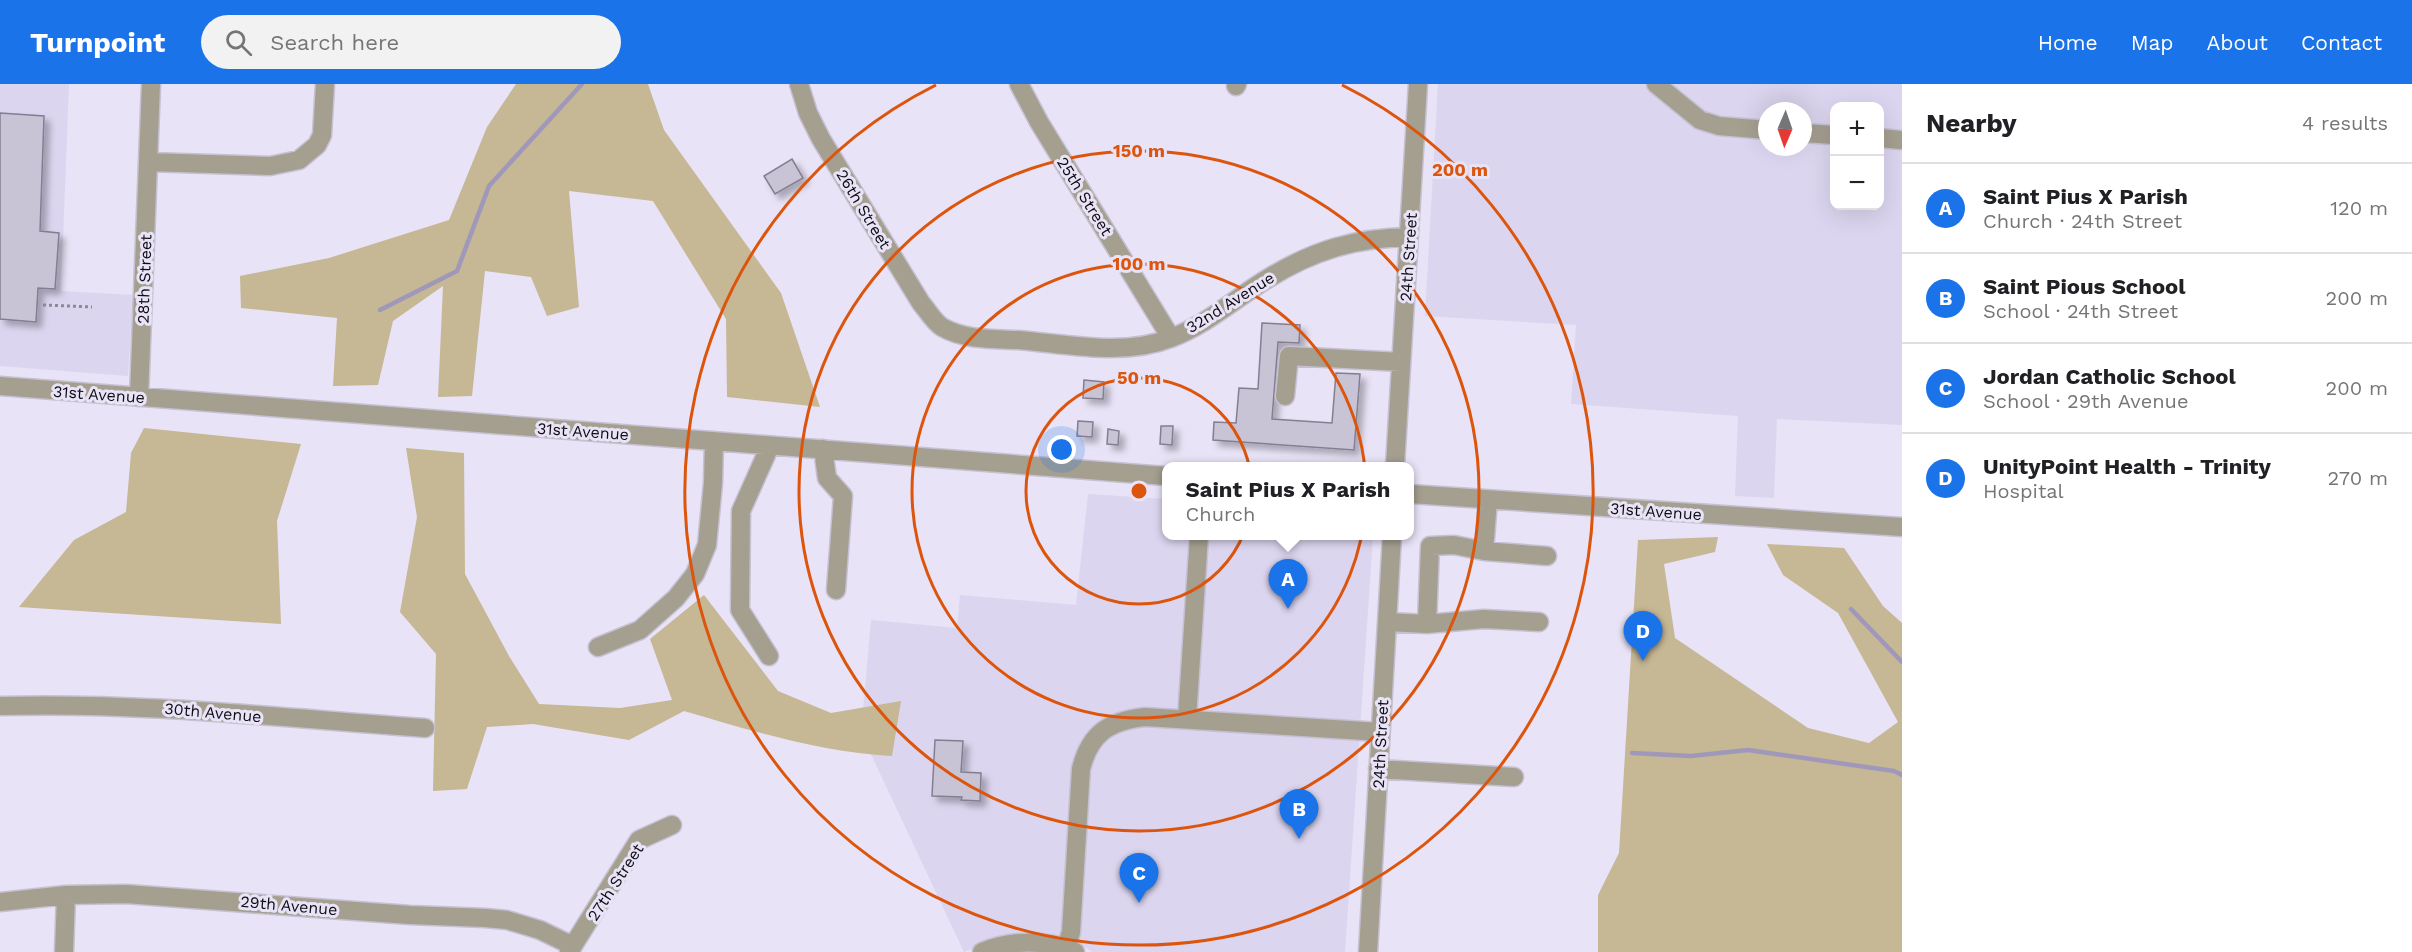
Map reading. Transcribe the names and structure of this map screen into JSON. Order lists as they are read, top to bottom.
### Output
{
  "streets": {
    "street": [
      "25th Street",
      "26th Street",
      "24th Street",
      "28th Street",
      "32nd Avenue",
      "31st Avenue",
      "30th Avenue",
      "27th Street",
      "29th Avenue"
    ]
  },
  "crossings": [
    ["25th Street", "32nd Avenue"],
    ["26th Street", "32nd Avenue"],
    ["24th Street", "32nd Avenue"],
    ["28th Street", "31st Avenue"],
    ["27th Street", "29th Avenue"]
  ],
  "north": "bottom",
  "page": {
    "header": "Turnpoint",
    "search": "Search here",
    "nav": [
      "Home",
      "Map",
      "About",
      "Contact"
    ],
    "heading": ["Nearby", "4 results"],
    "map_buttons": ["+", "−"],
    "list": [
      {
        "mark": "A",
        "name": "Saint Pius X Parish",
        "note": "Church · 24th Street",
        "value": "120 m"
      },
      {
        "mark": "B",
        "name": "Saint Pious School",
        "note": "School · 24th Street",
        "value": "200 m"
      },
      {
        "mark": "C",
        "name": "Jordan Catholic School",
        "note": "School · 29th Avenue",
        "value": "200 m"
      },
      {
        "mark": "D",
        "name": "UnityPoint Health - Trinity",
        "note": "Hospital",
        "value": "270 m"
      }
    ],
    "popup": ["Saint Pius X Parish", "Church"],
    "pins": [
      "A",
      "D",
      "B",
      "C"
    ]
  },
  "rings": [
    "150 m",
    "200 m",
    "100 m",
    "50 m"
  ]
}
